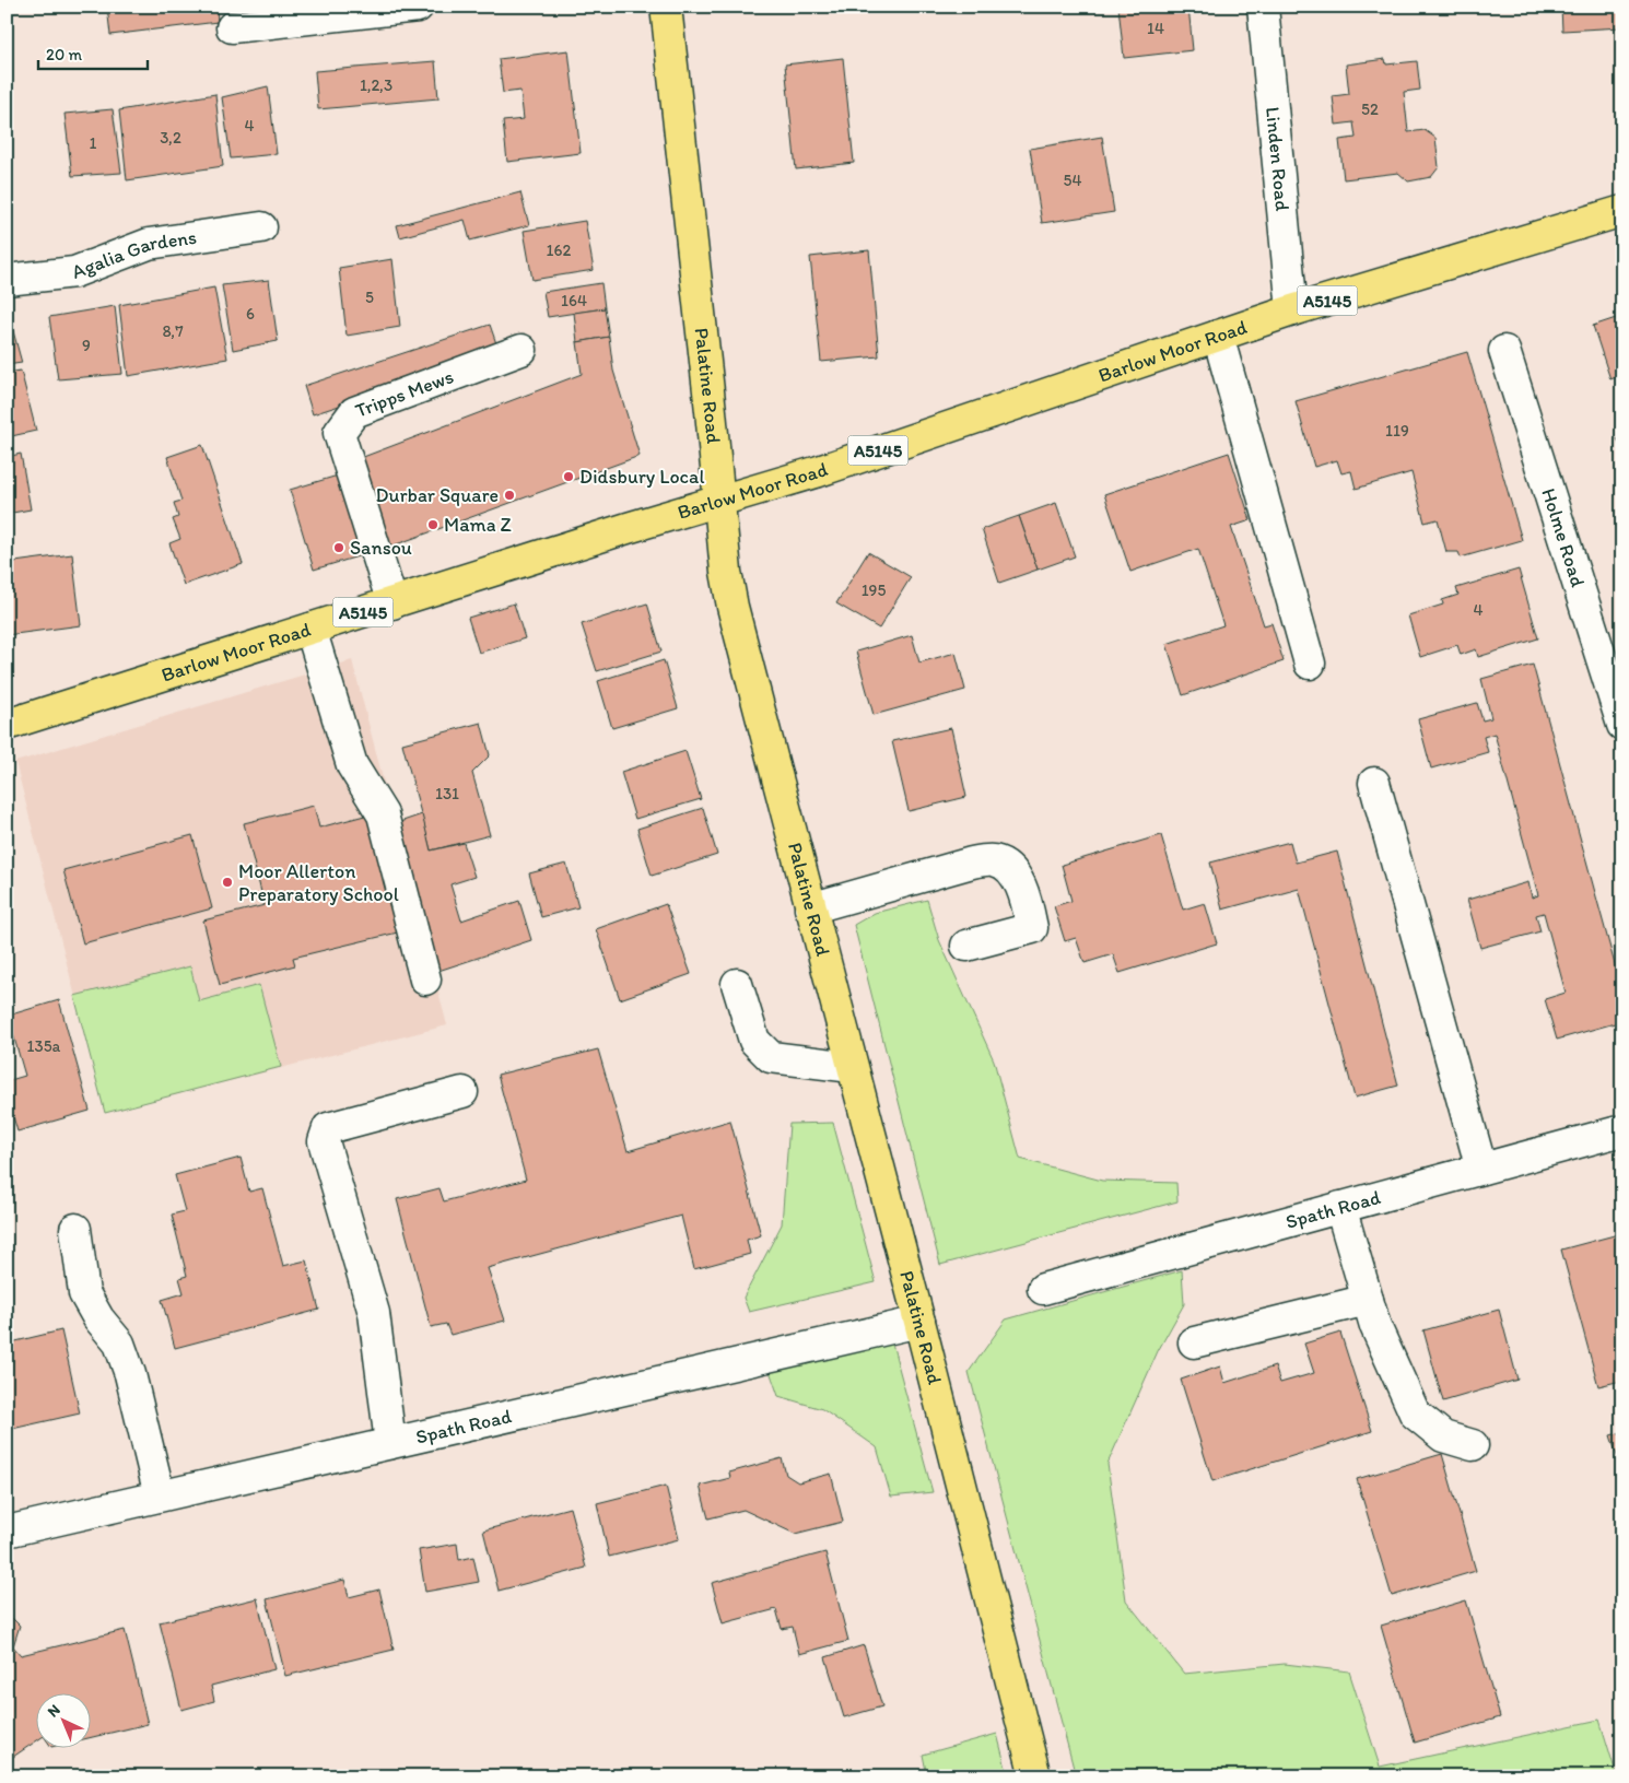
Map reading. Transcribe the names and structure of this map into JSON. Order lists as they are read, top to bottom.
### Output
{
  "streets": {
    "main road": ["A5145", "Barlow Moor Road", "Palatine Road"],
    "street": [
      "Linden Road",
      "Agalia Gardens",
      "Tripps Mews",
      "Holme Road",
      "Spath Road"
    ]
  },
  "crossings": [
    ["Linden Road", "Barlow Moor Road"],
    ["Barlow Moor Road", "Palatine Road"],
    ["Barlow Moor Road", "Tripps Mews"],
    ["Palatine Road", "Spath Road"]
  ],
  "places": [
    "Didsbury Local",
    "Durbar Square",
    "Mama Z",
    "Sansou",
    "Moor Allerton Preparatory School"
  ],
  "house_numbers": [
    "14",
    "1,2,3",
    "52",
    "4",
    "3,2",
    "1",
    "54",
    "162",
    "5",
    "164",
    "6",
    "8,7",
    "9",
    "119",
    "195",
    "4",
    "131",
    "135a"
  ],
  "scale_bar": "20 m",
  "north": "top left"
}
